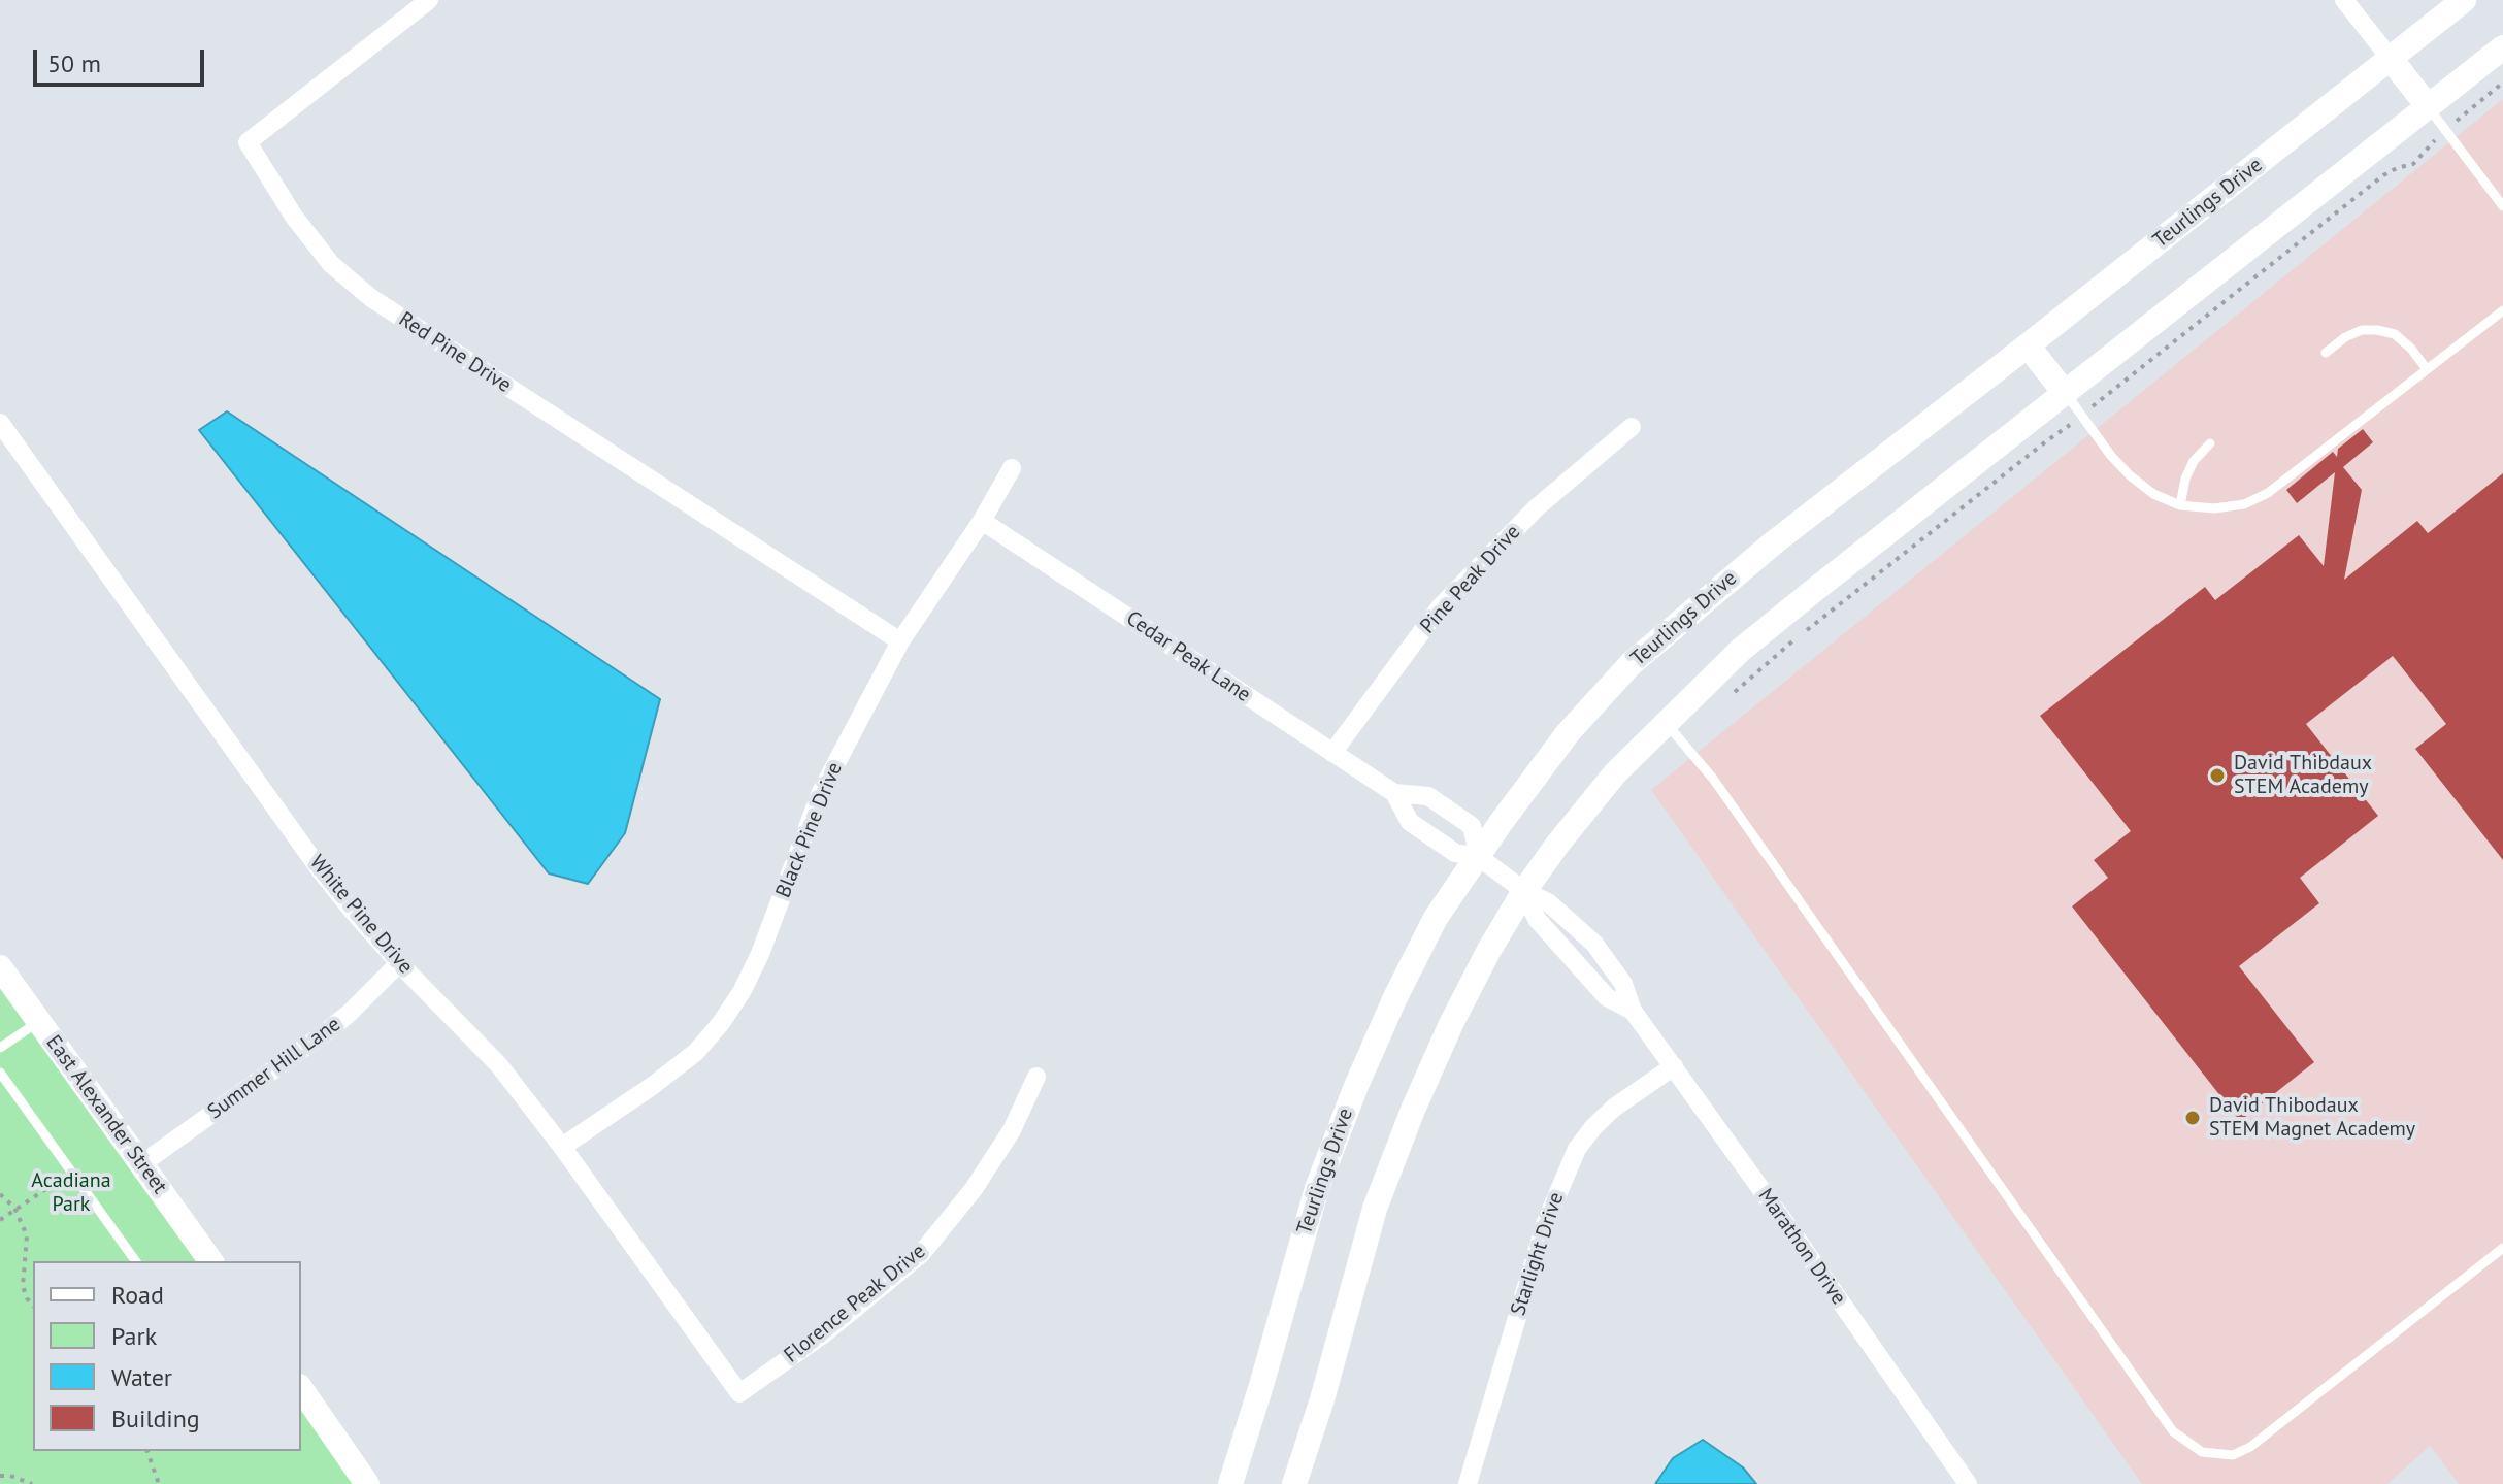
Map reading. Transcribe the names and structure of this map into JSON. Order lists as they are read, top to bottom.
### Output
{
  "streets": {
    "street": [
      "Teurlings Drive",
      "Red Pine Drive",
      "Pine Peak Drive",
      "Cedar Peak Lane",
      "Black Pine Drive",
      "White Pine Drive",
      "Summer Hill Lane",
      "East Alexander Street",
      "Marathon Drive",
      "Starlight Drive",
      "Florence Peak Drive"
    ]
  },
  "crossings": [
    ["Teurlings Drive", "Cedar Peak Lane"],
    ["Teurlings Drive", "Marathon Drive"],
    ["Red Pine Drive", "Black Pine Drive"],
    ["Pine Peak Drive", "Cedar Peak Lane"],
    ["Cedar Peak Lane", "Black Pine Drive"],
    ["Cedar Peak Lane", "Marathon Drive"],
    ["Black Pine Drive", "White Pine Drive"],
    ["White Pine Drive", "Summer Hill Lane"],
    ["White Pine Drive", "Florence Peak Drive"],
    ["Summer Hill Lane", "East Alexander Street"],
    ["Marathon Drive", "Starlight Drive"]
  ],
  "parks": ["Acadiana Park"],
  "places": ["David Thibdaux STEM Academy", "David Thibodaux STEM Magnet Academy"],
  "legend": [
    "Road",
    "Park",
    "Water",
    "Building"
  ],
  "scale_bar": "50 m"
}
